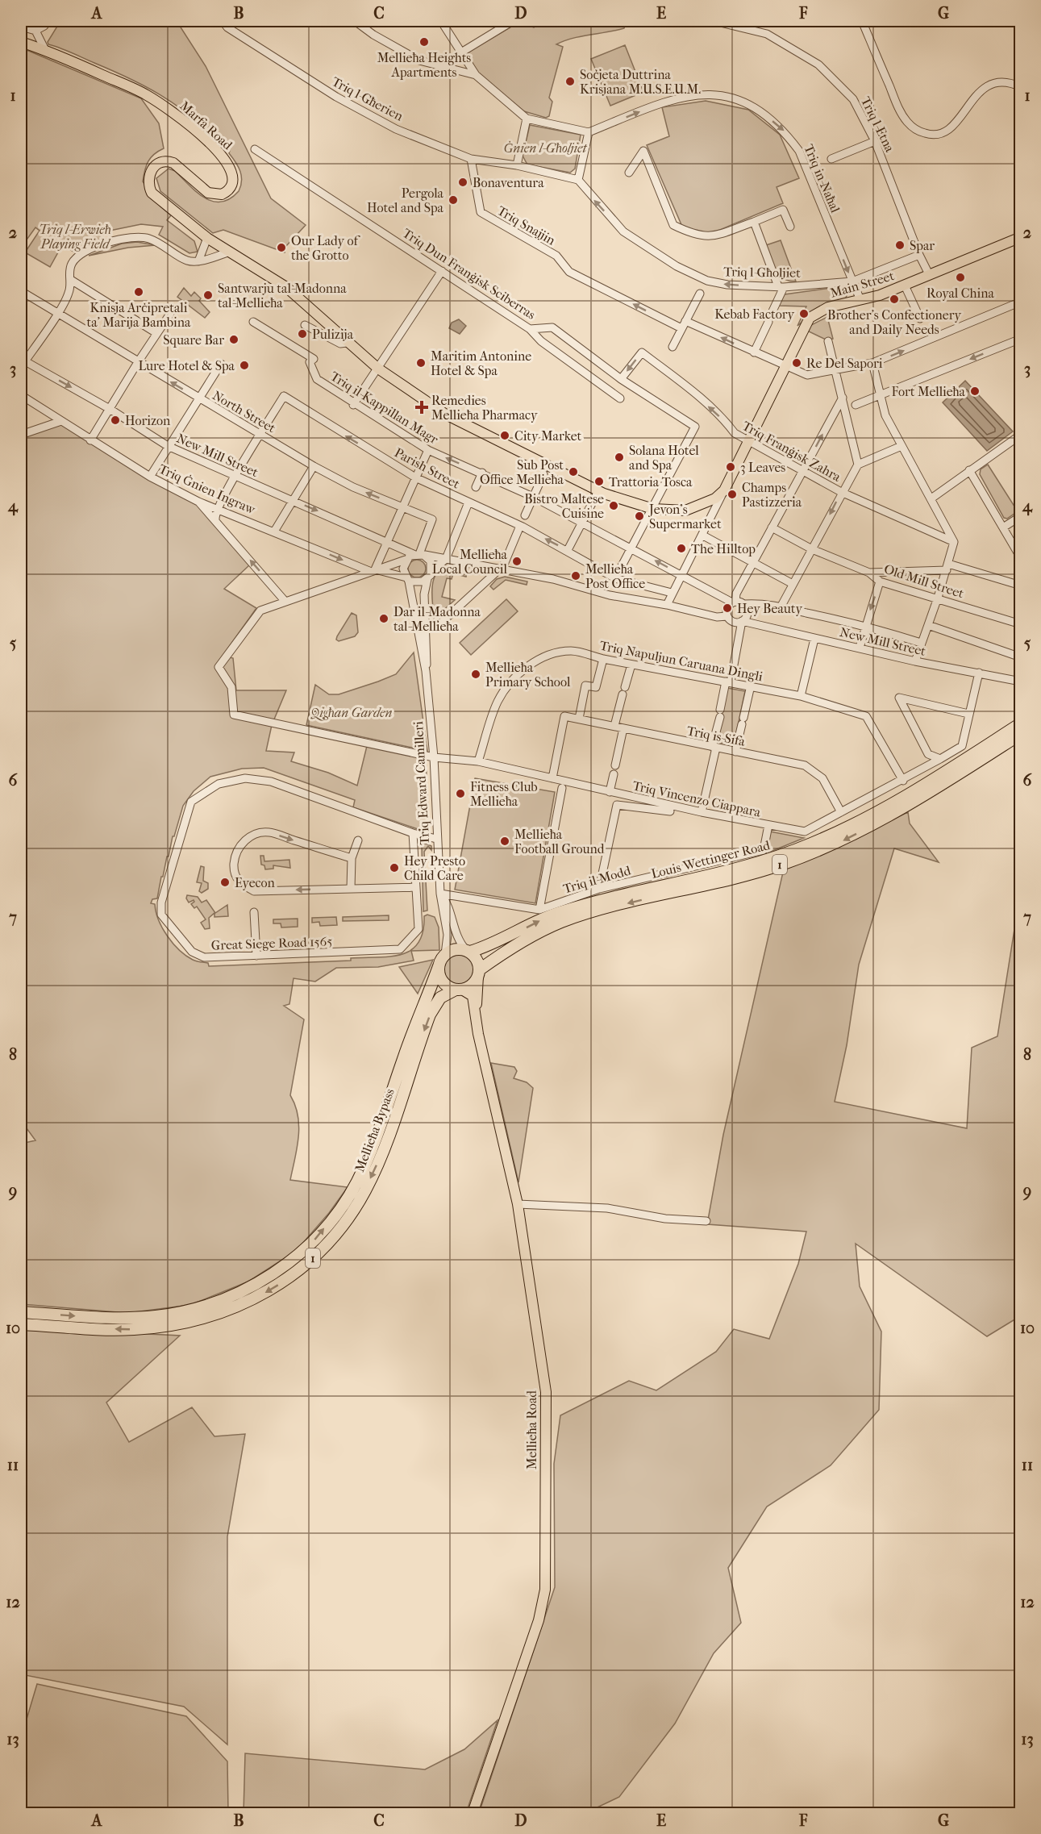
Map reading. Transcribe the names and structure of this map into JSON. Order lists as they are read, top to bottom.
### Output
{
  "streets": {
    "highway": ["Louis Wettinger Road", "1", "Mellieħa Bypass"],
    "main road": ["Marfa Road", "Main Street", "Mellieħa Road"],
    "street": [
      "Triq l-Għerien",
      "Triq l-Etna",
      "Triq in-Naħal",
      "Triq Snajjin",
      "Triq l-Għoljiet",
      "Triq Dun Franġisk Sciberras",
      "Triq il-Kappillan Magr",
      "North Street",
      "Triq Franġisk Zahra",
      "New Mill Street",
      "Parish Street",
      "Triq Ġnien Ingraw",
      "Old Mill Street",
      "Triq Napuljun Caruana Dingli",
      "Triq is-Sifa",
      "Triq Edward Camilleri",
      "Triq Vincenzo Ciappara",
      "Triq il-Modd",
      "Great Siege Road 1565"
    ]
  },
  "crossings": [
    ["Triq l-Għerien", "Triq Snajjin"],
    ["Triq l-Għerien", "Triq l-Għoljiet"],
    ["Triq l-Etna", "Triq l-Għoljiet"],
    ["Triq l-Etna", "Main Street"],
    ["Triq in-Naħal", "Triq l-Għoljiet"],
    ["Triq in-Naħal", "Main Street"],
    ["Triq Dun Franġisk Sciberras", "Triq Franġisk Zahra"],
    ["Main Street", "Triq Franġisk Zahra"],
    ["Triq il-Kappillan Magr", "New Mill Street"],
    ["North Street", "New Mill Street"],
    ["North Street", "Parish Street"],
    ["North Street", "Triq Ġnien Ingraw"],
    ["North Street", "Triq Edward Camilleri"],
    ["New Mill Street", "Triq Ġnien Ingraw"],
    ["New Mill Street", "Triq Edward Camilleri"],
    ["New Mill Street", "Triq Vincenzo Ciappara"],
    ["Triq Ġnien Ingraw", "Triq Edward Camilleri"],
    ["Triq Napuljun Caruana Dingli", "Triq Vincenzo Ciappara"],
    ["Triq is-Sifa", "Triq Vincenzo Ciappara"],
    ["Triq Edward Camilleri", "Triq Vincenzo Ciappara"],
    ["Triq Edward Camilleri", "Louis Wettinger Road"],
    ["Triq Edward Camilleri", "Triq il-Modd"],
    ["Triq Edward Camilleri", "Great Siege Road 1565"],
    ["Triq Edward Camilleri", "Mellieħa Bypass"],
    ["Triq Edward Camilleri", "Mellieħa Road"],
    ["Triq Vincenzo Ciappara", "Triq il-Modd"],
    ["Louis Wettinger Road", "Mellieħa Bypass"],
    ["Louis Wettinger Road", "Mellieħa Road"],
    ["Mellieħa Bypass", "Mellieħa Road"]
  ],
  "one_way": ["Triq Snajjin", "Parish Street"],
  "parks": ["Ġnien l-Għoljiet", "Triq l-Erwieħ Playing Field", "Qigħan Garden"],
  "places": {
    "other": [
      "Mellieħa Heights Apartments",
      "Soċjeta Duttrina Krisjana M.U.S.E.U.M.",
      "Bonaventura",
      "Pergola Hotel and Spa",
      "Spar",
      "Our Lady of the Grotto",
      "Royal China",
      "Knisja Arċipretali ta’ Marija Bambina",
      "Santwarju tal-Madonna tal-Mellieħa",
      "Brother's Confectionery and Daily Needs",
      "Kebab Factory",
      "Pulizija",
      "Square Bar",
      "Maritim Antonine Hotel & Spa",
      "Re Del Sapori",
      "Lure Hotel & Spa",
      "Fort Mellieħa",
      "Horizon",
      "City Market",
      "Solana Hotel and Spa",
      "3 Leaves",
      "Sub Post Office Mellieħa",
      "Trattoria Tosca",
      "Champs Pastizzeria",
      "Bistro Maltese Cuisine",
      "Jevon's Supermarket",
      "The Hilltop",
      "Mellieħa Local Council",
      "Mellieħa Post Office",
      "Hey Beauty",
      "Dar il-Madonna tal-Mellieħa",
      "Mellieħa Primary School",
      "Fitness Club Mellieħa",
      "Mellieħa Football Ground",
      "Hey Presto Child Care",
      "Eyecon"
    ],
    "health": ["Remedies Mellieħa Pharmacy"]
  },
  "grid": {
    "columns": [
      "A",
      "B",
      "C",
      "D",
      "E",
      "F",
      "G"
    ],
    "rows": [
      "1",
      "2",
      "3",
      "4",
      "5",
      "6",
      "7",
      "8",
      "9",
      "10",
      "11",
      "12",
      "13"
    ]
  }
}
